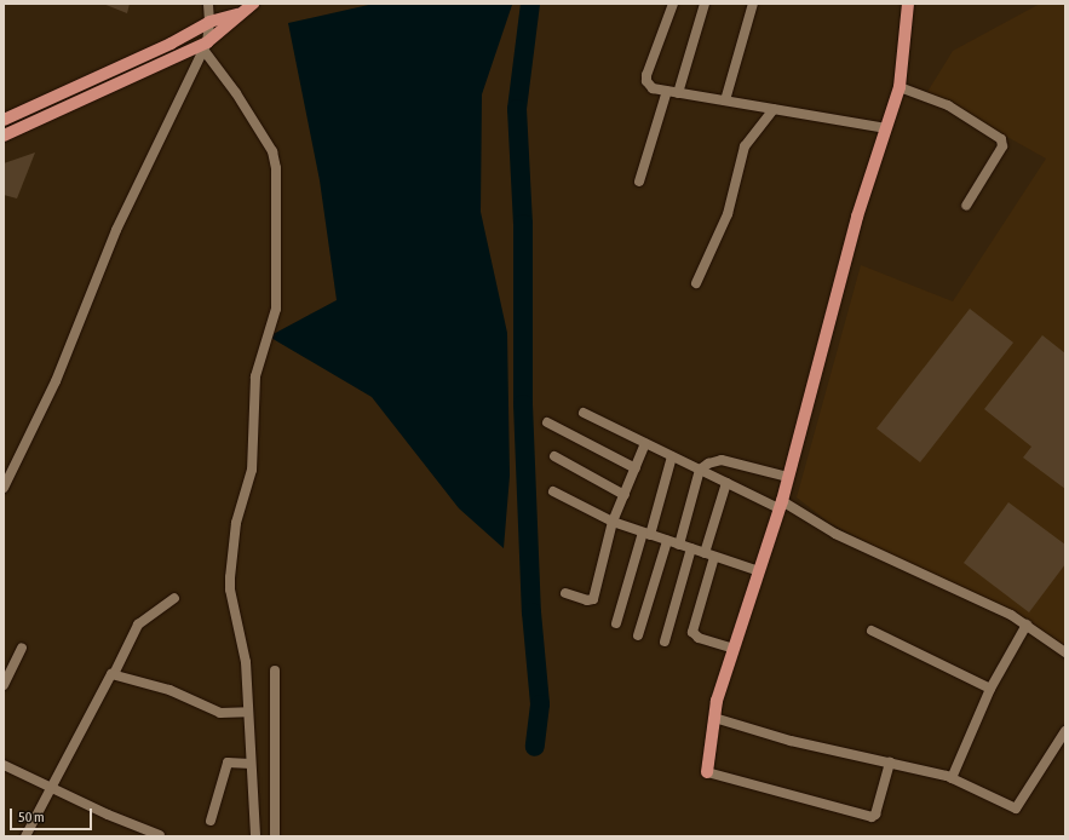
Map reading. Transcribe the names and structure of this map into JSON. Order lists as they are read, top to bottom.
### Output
{
  "scale_bar": "50 m"
}
